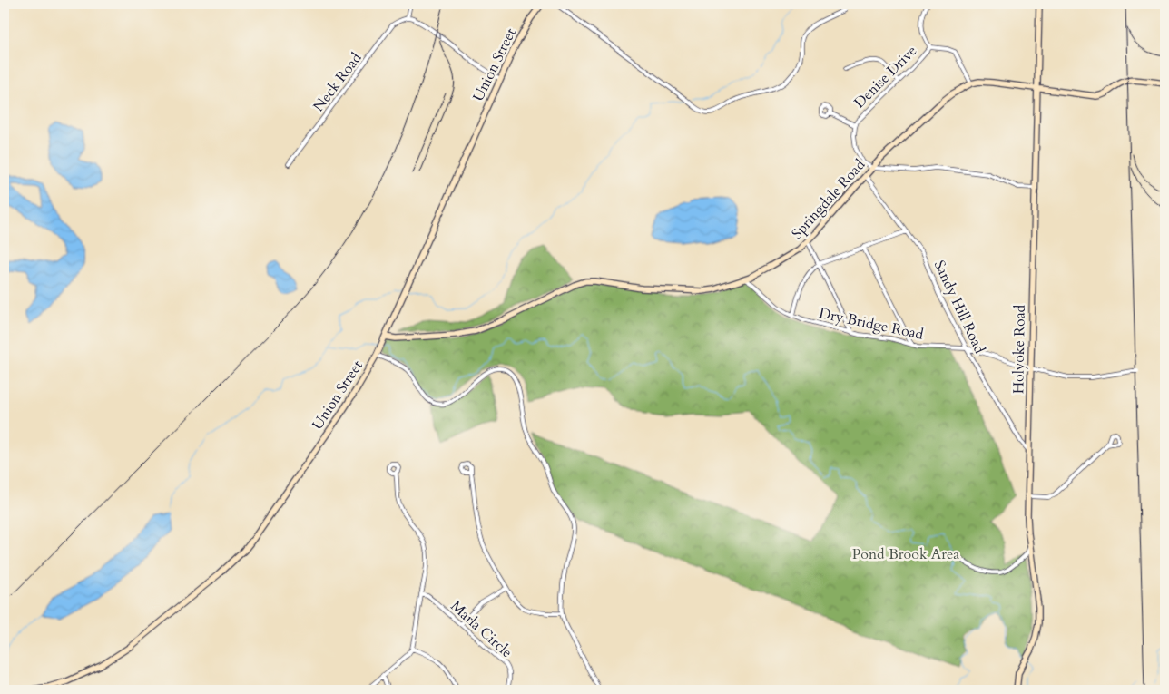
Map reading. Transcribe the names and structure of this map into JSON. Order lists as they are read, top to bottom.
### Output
{
  "streets": {
    "street": [
      "Union Street",
      "Denise Drive",
      "Neck Road",
      "Springdale Road",
      "Sandy Hill Road",
      "Dry Bridge Road",
      "Holyoke Road",
      "Marla Circle"
    ]
  },
  "crossings": [
    ["Union Street", "Springdale Road"],
    ["Denise Drive", "Springdale Road"],
    ["Springdale Road", "Sandy Hill Road"],
    ["Springdale Road", "Dry Bridge Road"],
    ["Springdale Road", "Holyoke Road"],
    ["Sandy Hill Road", "Dry Bridge Road"],
    ["Sandy Hill Road", "Holyoke Road"],
    ["Dry Bridge Road", "Holyoke Road"]
  ],
  "parks": ["Pond Brook Area"]
}
